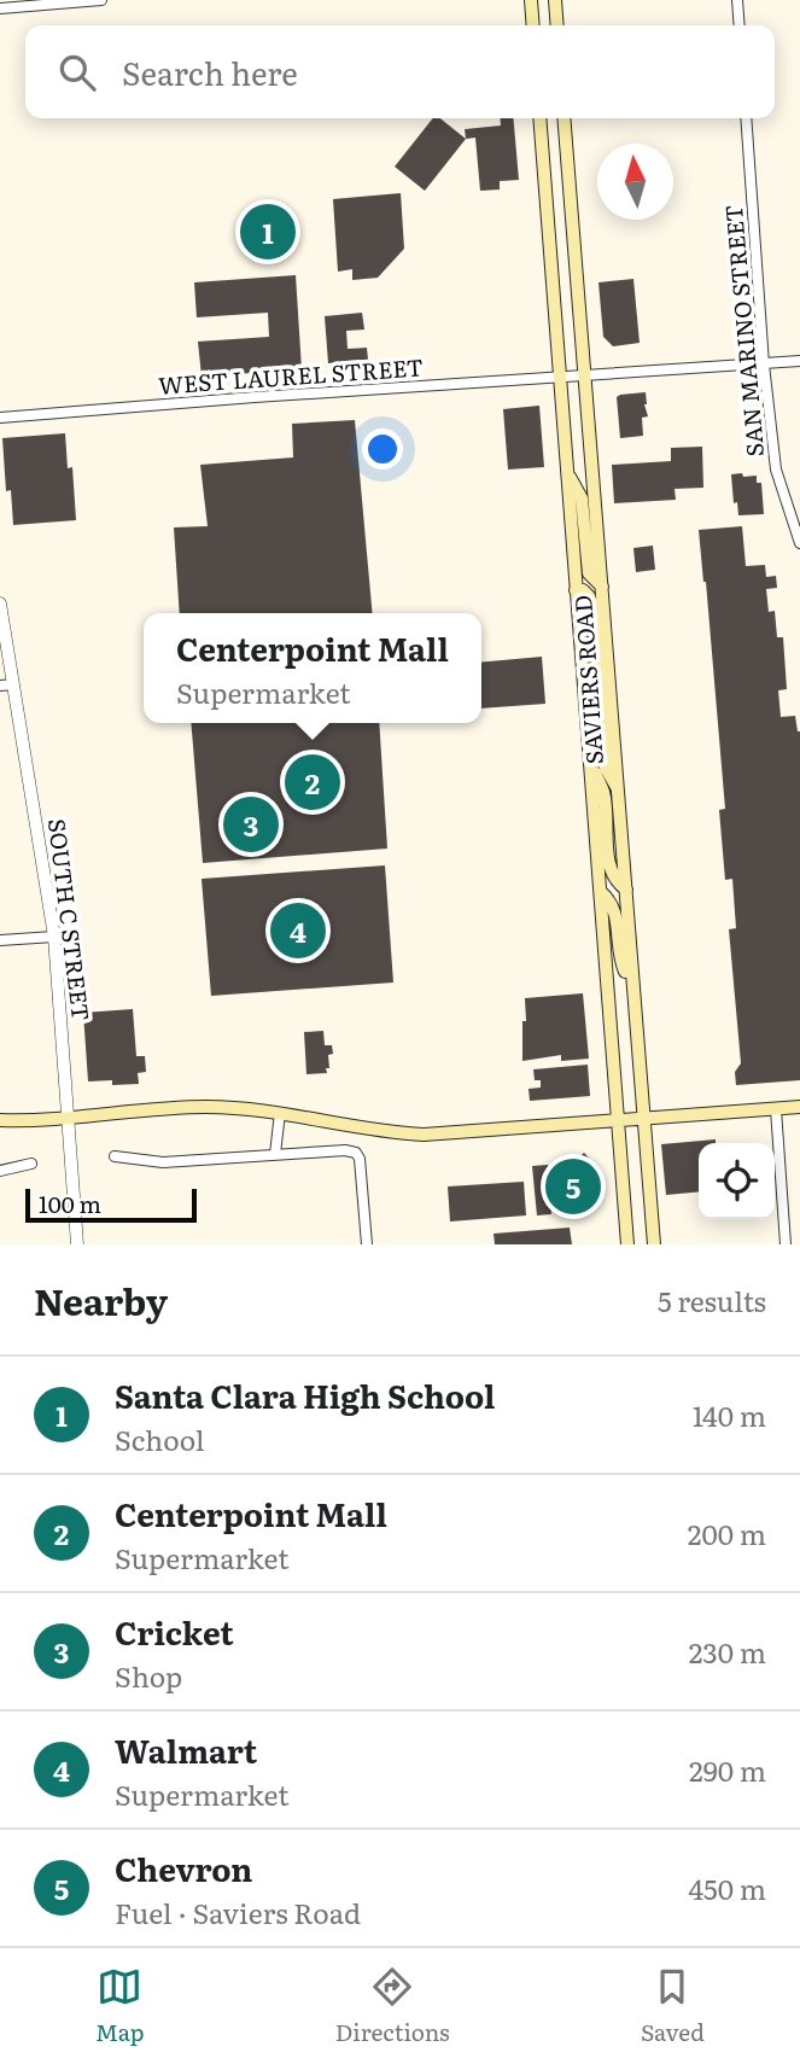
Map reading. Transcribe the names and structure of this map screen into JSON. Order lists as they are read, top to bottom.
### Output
{
  "streets": {
    "main road": ["SAVIERS ROAD"],
    "street": ["SAN MARINO STREET", "WEST LAUREL STREET", "SOUTH C STREET"]
  },
  "crossings": [
    ["SAN MARINO STREET", "WEST LAUREL STREET"],
    ["WEST LAUREL STREET", "SAVIERS ROAD"]
  ],
  "scale_bar": "100 m",
  "north": "top",
  "page": {
    "search": "Search here",
    "pins": [
      "1",
      "2",
      "3",
      "4",
      "5"
    ],
    "popup": ["Centerpoint Mall", "Supermarket"],
    "scale": "100 m",
    "heading": ["Nearby", "5 results"],
    "list": [
      {
        "mark": "1",
        "name": "Santa Clara High School",
        "note": "School",
        "value": "140 m"
      },
      {
        "mark": "2",
        "name": "Centerpoint Mall",
        "note": "Supermarket",
        "value": "200 m"
      },
      {
        "mark": "3",
        "name": "Cricket",
        "note": "Shop",
        "value": "230 m"
      },
      {
        "mark": "4",
        "name": "Walmart",
        "note": "Supermarket",
        "value": "290 m"
      },
      {
        "mark": "5",
        "name": "Chevron",
        "note": "Fuel · Saviers Road",
        "value": "450 m"
      }
    ],
    "nav": ["Map", "Directions", "Saved"]
  }
}
